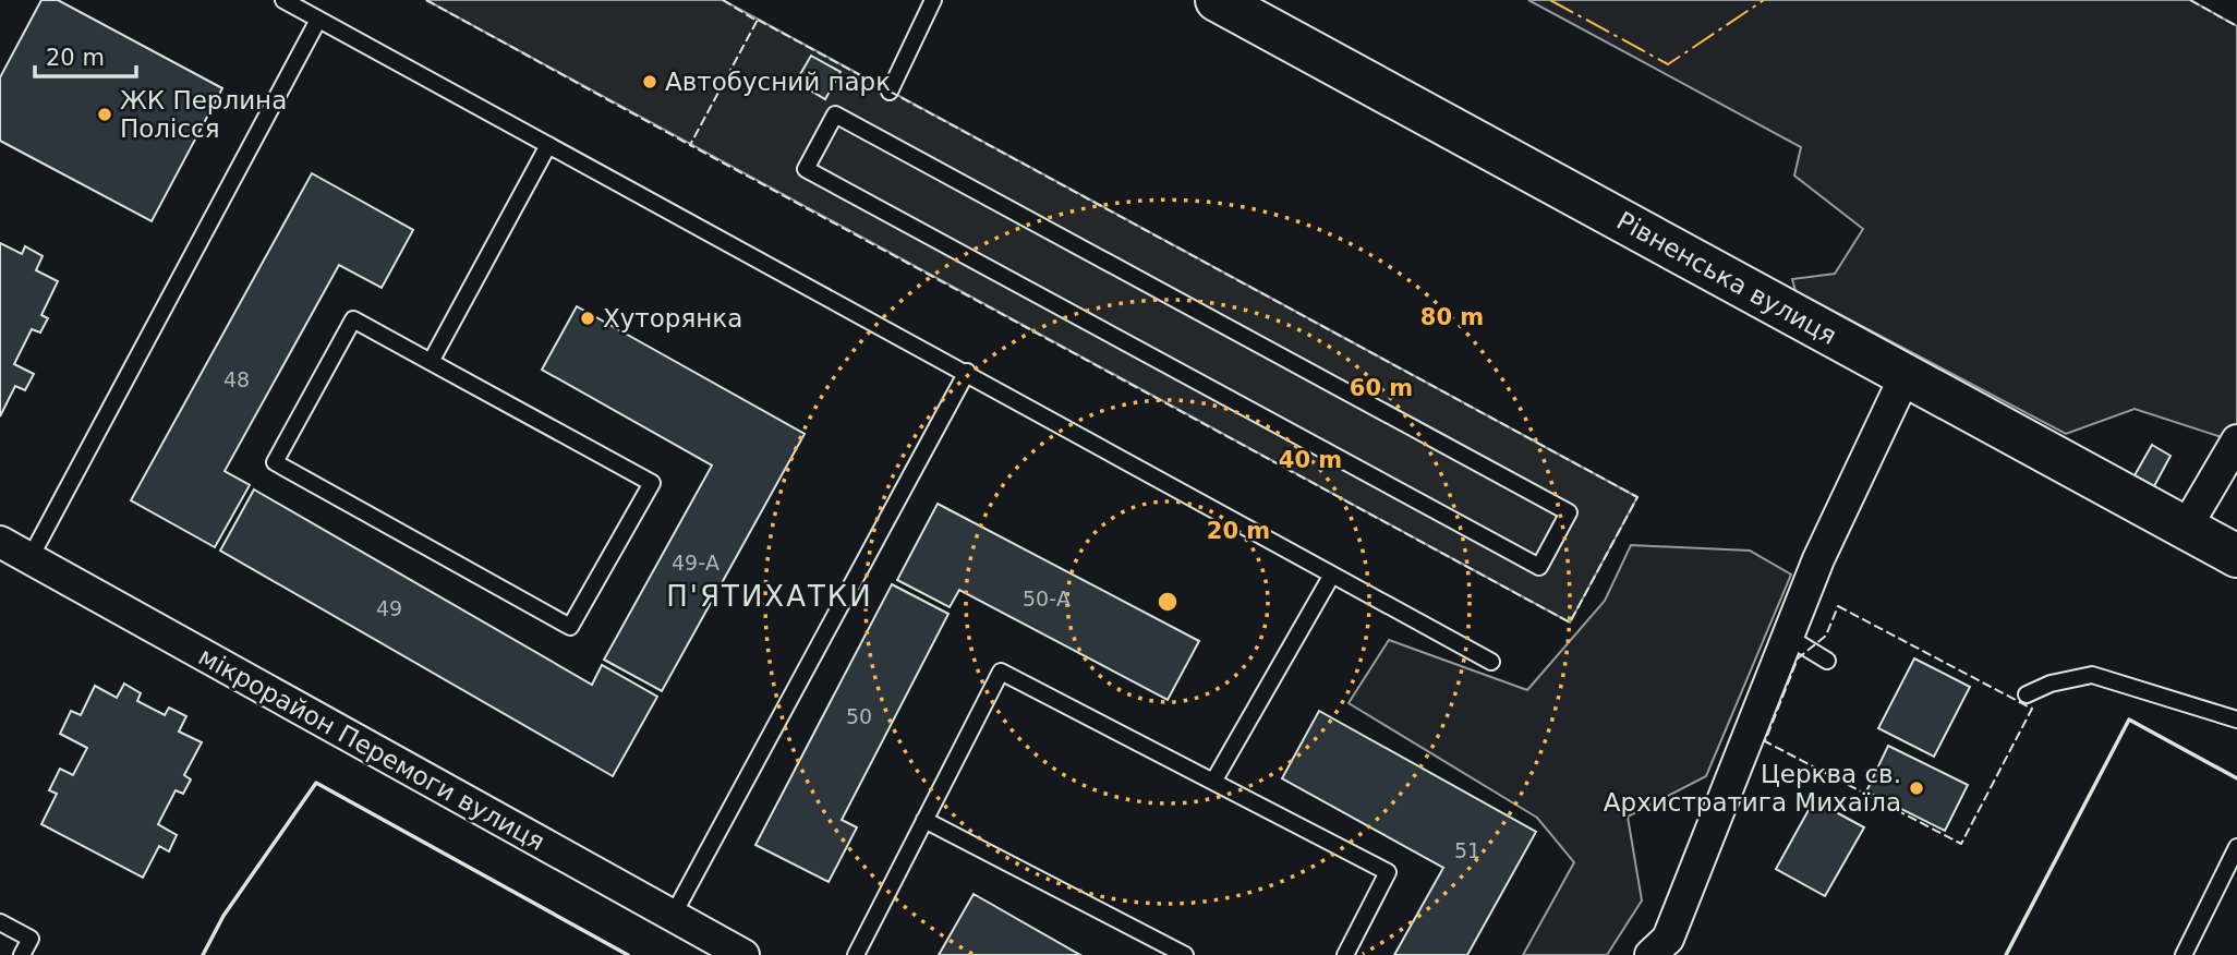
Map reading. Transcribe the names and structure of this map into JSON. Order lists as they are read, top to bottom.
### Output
{
  "streets": {
    "main road": ["Рівненська вулиця"],
    "street": ["мікрорайон Перемоги вулиця"]
  },
  "districts": ["П'ЯТИХАТКИ"],
  "places": [
    "Автобусний парк",
    "ЖК Перлина Полісся",
    "Хуторянка",
    "Церква св. Архистратига Михаїла"
  ],
  "house_numbers": [
    "48",
    "49-А",
    "50-А",
    "49",
    "50",
    "51"
  ],
  "scale_bar": "20 m",
  "rings": [
    "80 m",
    "60 m",
    "40 m",
    "20 m"
  ]
}
